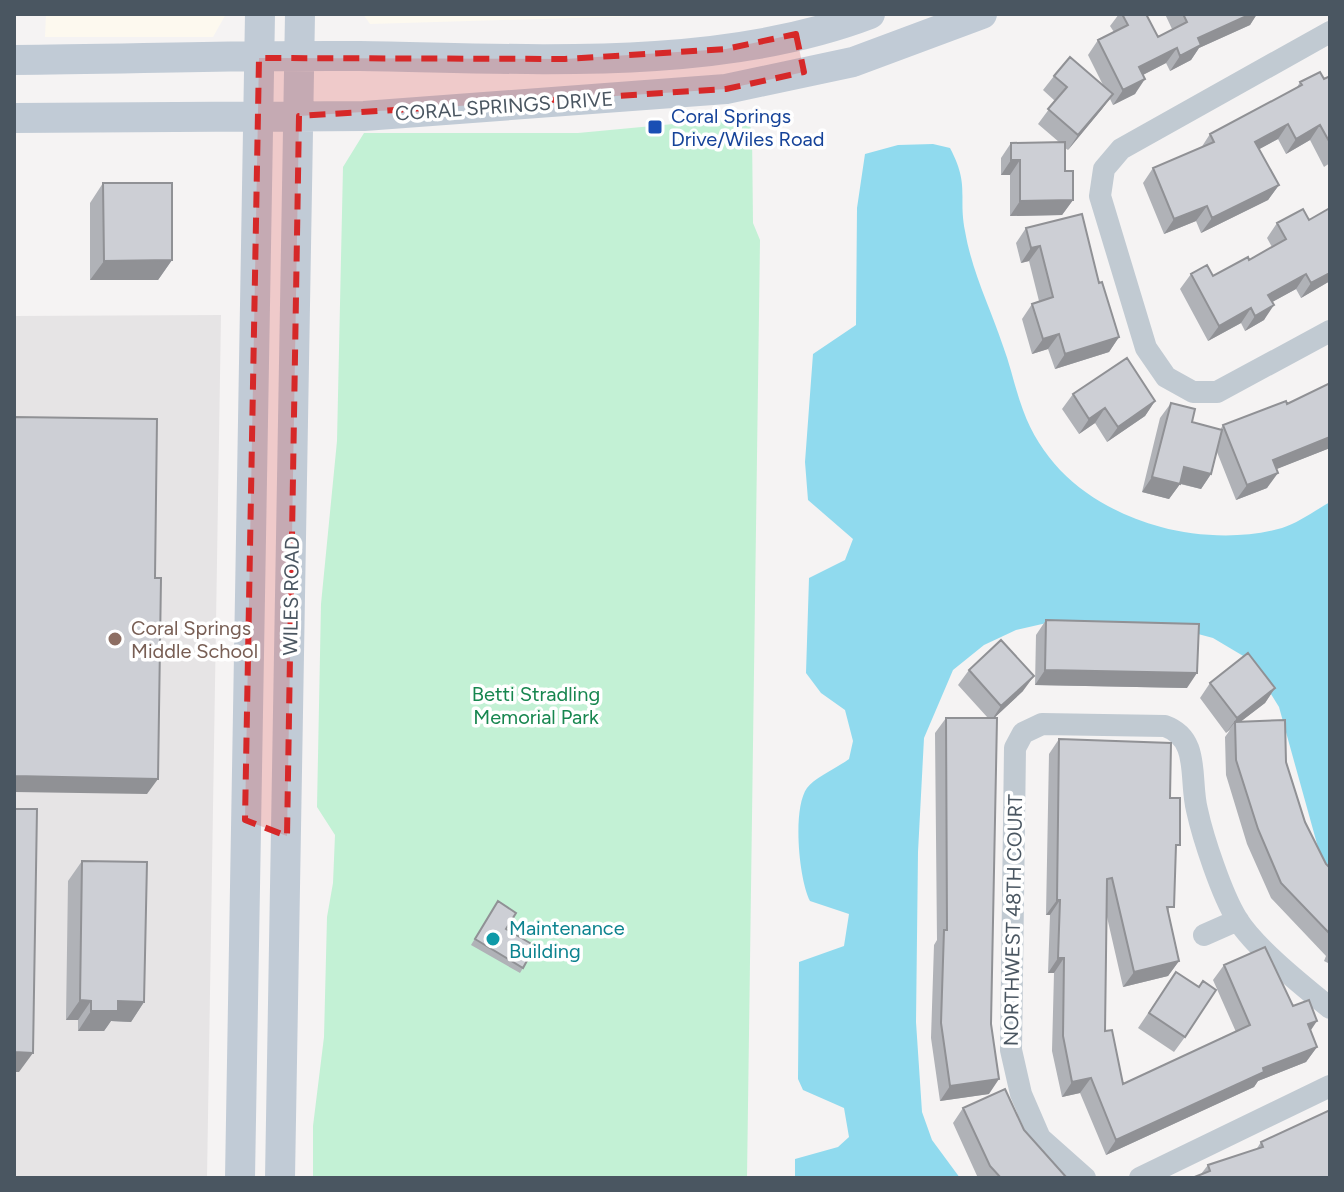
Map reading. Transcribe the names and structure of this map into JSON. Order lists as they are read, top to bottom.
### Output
{
  "streets": {
    "main road": ["CORAL SPRINGS DRIVE", "WILES ROAD"],
    "street": ["NORTHWEST 48TH COURT"]
  },
  "crossings": [
    ["CORAL SPRINGS DRIVE", "WILES ROAD"]
  ],
  "parks": ["Betti Stradling Memorial Park"],
  "places": {
    "transit": ["Coral Springs Drive/Wiles Road"],
    "other": ["Coral Springs Middle School", "Maintenance Building"]
  }
}
